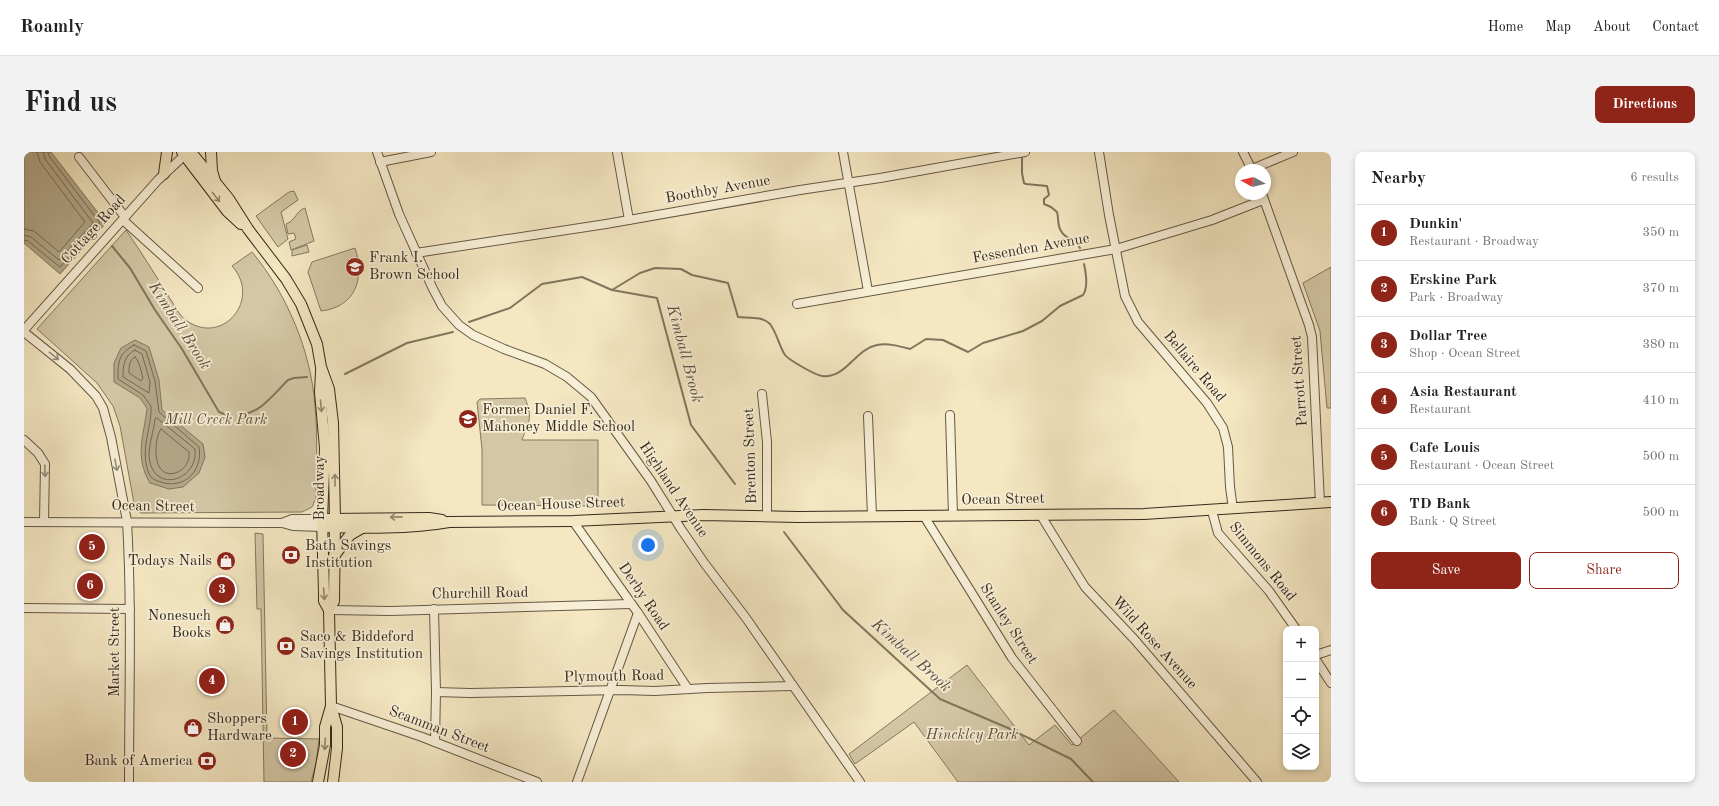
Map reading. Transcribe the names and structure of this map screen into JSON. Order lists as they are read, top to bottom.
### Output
{
  "streets": {
    "main road": ["Broadway", "Ocean Street", "Ocean House Street"],
    "street": [
      "Boothby Avenue",
      "Cottage Road",
      "Fessenden Avenue",
      "Bellaire Road",
      "Parrott Street",
      "Brenton Street",
      "Highland Avenue",
      "Simmons Road",
      "Churchill Road",
      "Derby Road",
      "Stanley Street",
      "Wild Rose Avenue",
      "Market Street",
      "Plymouth Road",
      "Scamman Street"
    ]
  },
  "crossings": [
    ["Boothby Avenue", "Highland Avenue"],
    ["Cottage Road", "Broadway"],
    ["Cottage Road", "Market Street"],
    ["Fessenden Avenue", "Bellaire Road"],
    ["Bellaire Road", "Ocean Street"],
    ["Parrott Street", "Ocean Street"],
    ["Brenton Street", "Ocean Street"],
    ["Broadway", "Ocean Street"],
    ["Broadway", "Ocean House Street"],
    ["Broadway", "Churchill Road"],
    ["Broadway", "Scamman Street"],
    ["Highland Avenue", "Ocean Street"],
    ["Highland Avenue", "Ocean House Street"],
    ["Highland Avenue", "Plymouth Road"],
    ["Ocean Street", "Ocean House Street"],
    ["Ocean Street", "Simmons Road"],
    ["Ocean Street", "Stanley Street"],
    ["Ocean Street", "Wild Rose Avenue"],
    ["Ocean Street", "Market Street"],
    ["Ocean House Street", "Derby Road"],
    ["Churchill Road", "Derby Road"],
    ["Derby Road", "Plymouth Road"]
  ],
  "one_way": ["Market Street"],
  "water": ["Kimball Brook"],
  "parks": ["Mill Creek Park", "Hinckley Park"],
  "places": {
    "school or university": ["Frank I. Brown School", "Former Daniel F. Mahoney Middle School"],
    "bank": ["Bath Savings Institution", "Saco & Biddeford Savings Institution", "Bank of America"],
    "shop": ["Todays Nails", "Nonesuch Books", "Shoppers Hardware"]
  },
  "north": "left",
  "page": {
    "header": "Roamly",
    "nav": [
      "Home",
      "Map",
      "About",
      "Contact"
    ],
    "buttons": [
      "Directions",
      ["Save", "Share"]
    ],
    "title": "Find us",
    "heading": ["Nearby", "6 results"],
    "list": [
      {
        "mark": "1",
        "name": "Dunkin'",
        "note": "Restaurant · Broadway",
        "value": "350 m"
      },
      {
        "mark": "2",
        "name": "Erskine Park",
        "note": "Park · Broadway",
        "value": "370 m"
      },
      {
        "mark": "3",
        "name": "Dollar Tree",
        "note": "Shop · Ocean Street",
        "value": "380 m"
      },
      {
        "mark": "4",
        "name": "Asia Restaurant",
        "note": "Restaurant",
        "value": "410 m"
      },
      {
        "mark": "5",
        "name": "Cafe Louis",
        "note": "Restaurant · Ocean Street",
        "value": "500 m"
      },
      {
        "mark": "6",
        "name": "TD Bank",
        "note": "Bank · Q Street",
        "value": "500 m"
      }
    ],
    "pins": [
      "5",
      "6",
      "3",
      "4",
      "1",
      "2"
    ],
    "map_buttons": ["+", "−"]
  }
}
